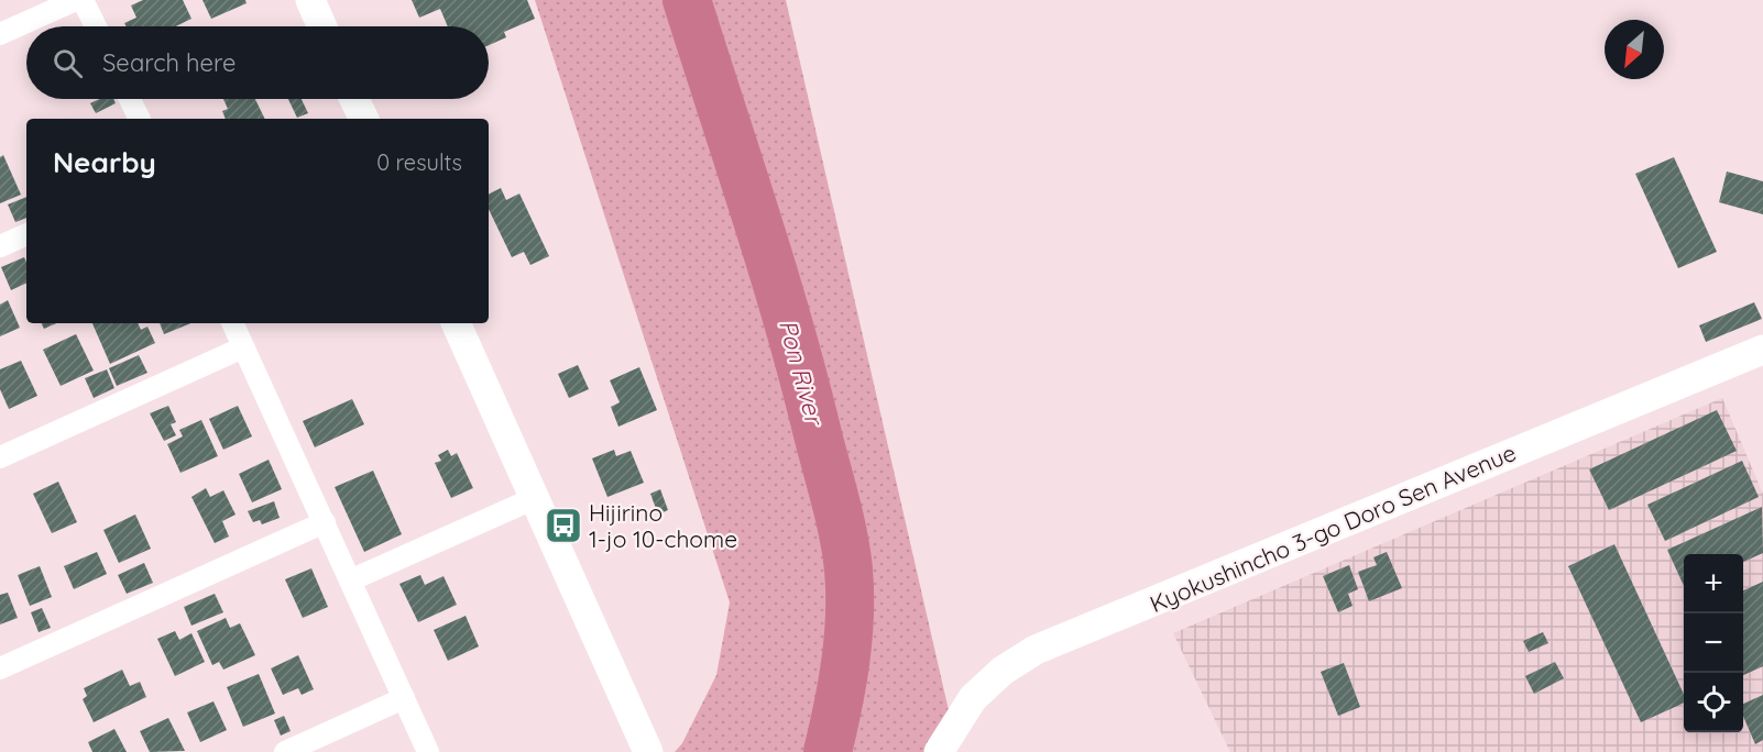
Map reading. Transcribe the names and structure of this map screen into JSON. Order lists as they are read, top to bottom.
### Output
{
  "streets": {
    "street": ["Kyokushincho 3-go Doro Sen Avenue"]
  },
  "water": ["Pon River"],
  "places": {
    "bus stop": ["Hijirino 1-jo 10-chome"]
  },
  "north": "bottom left",
  "page": {
    "search": "Search here",
    "heading": ["Nearby", "0 results"],
    "map_buttons": ["+", "−"]
  }
}
